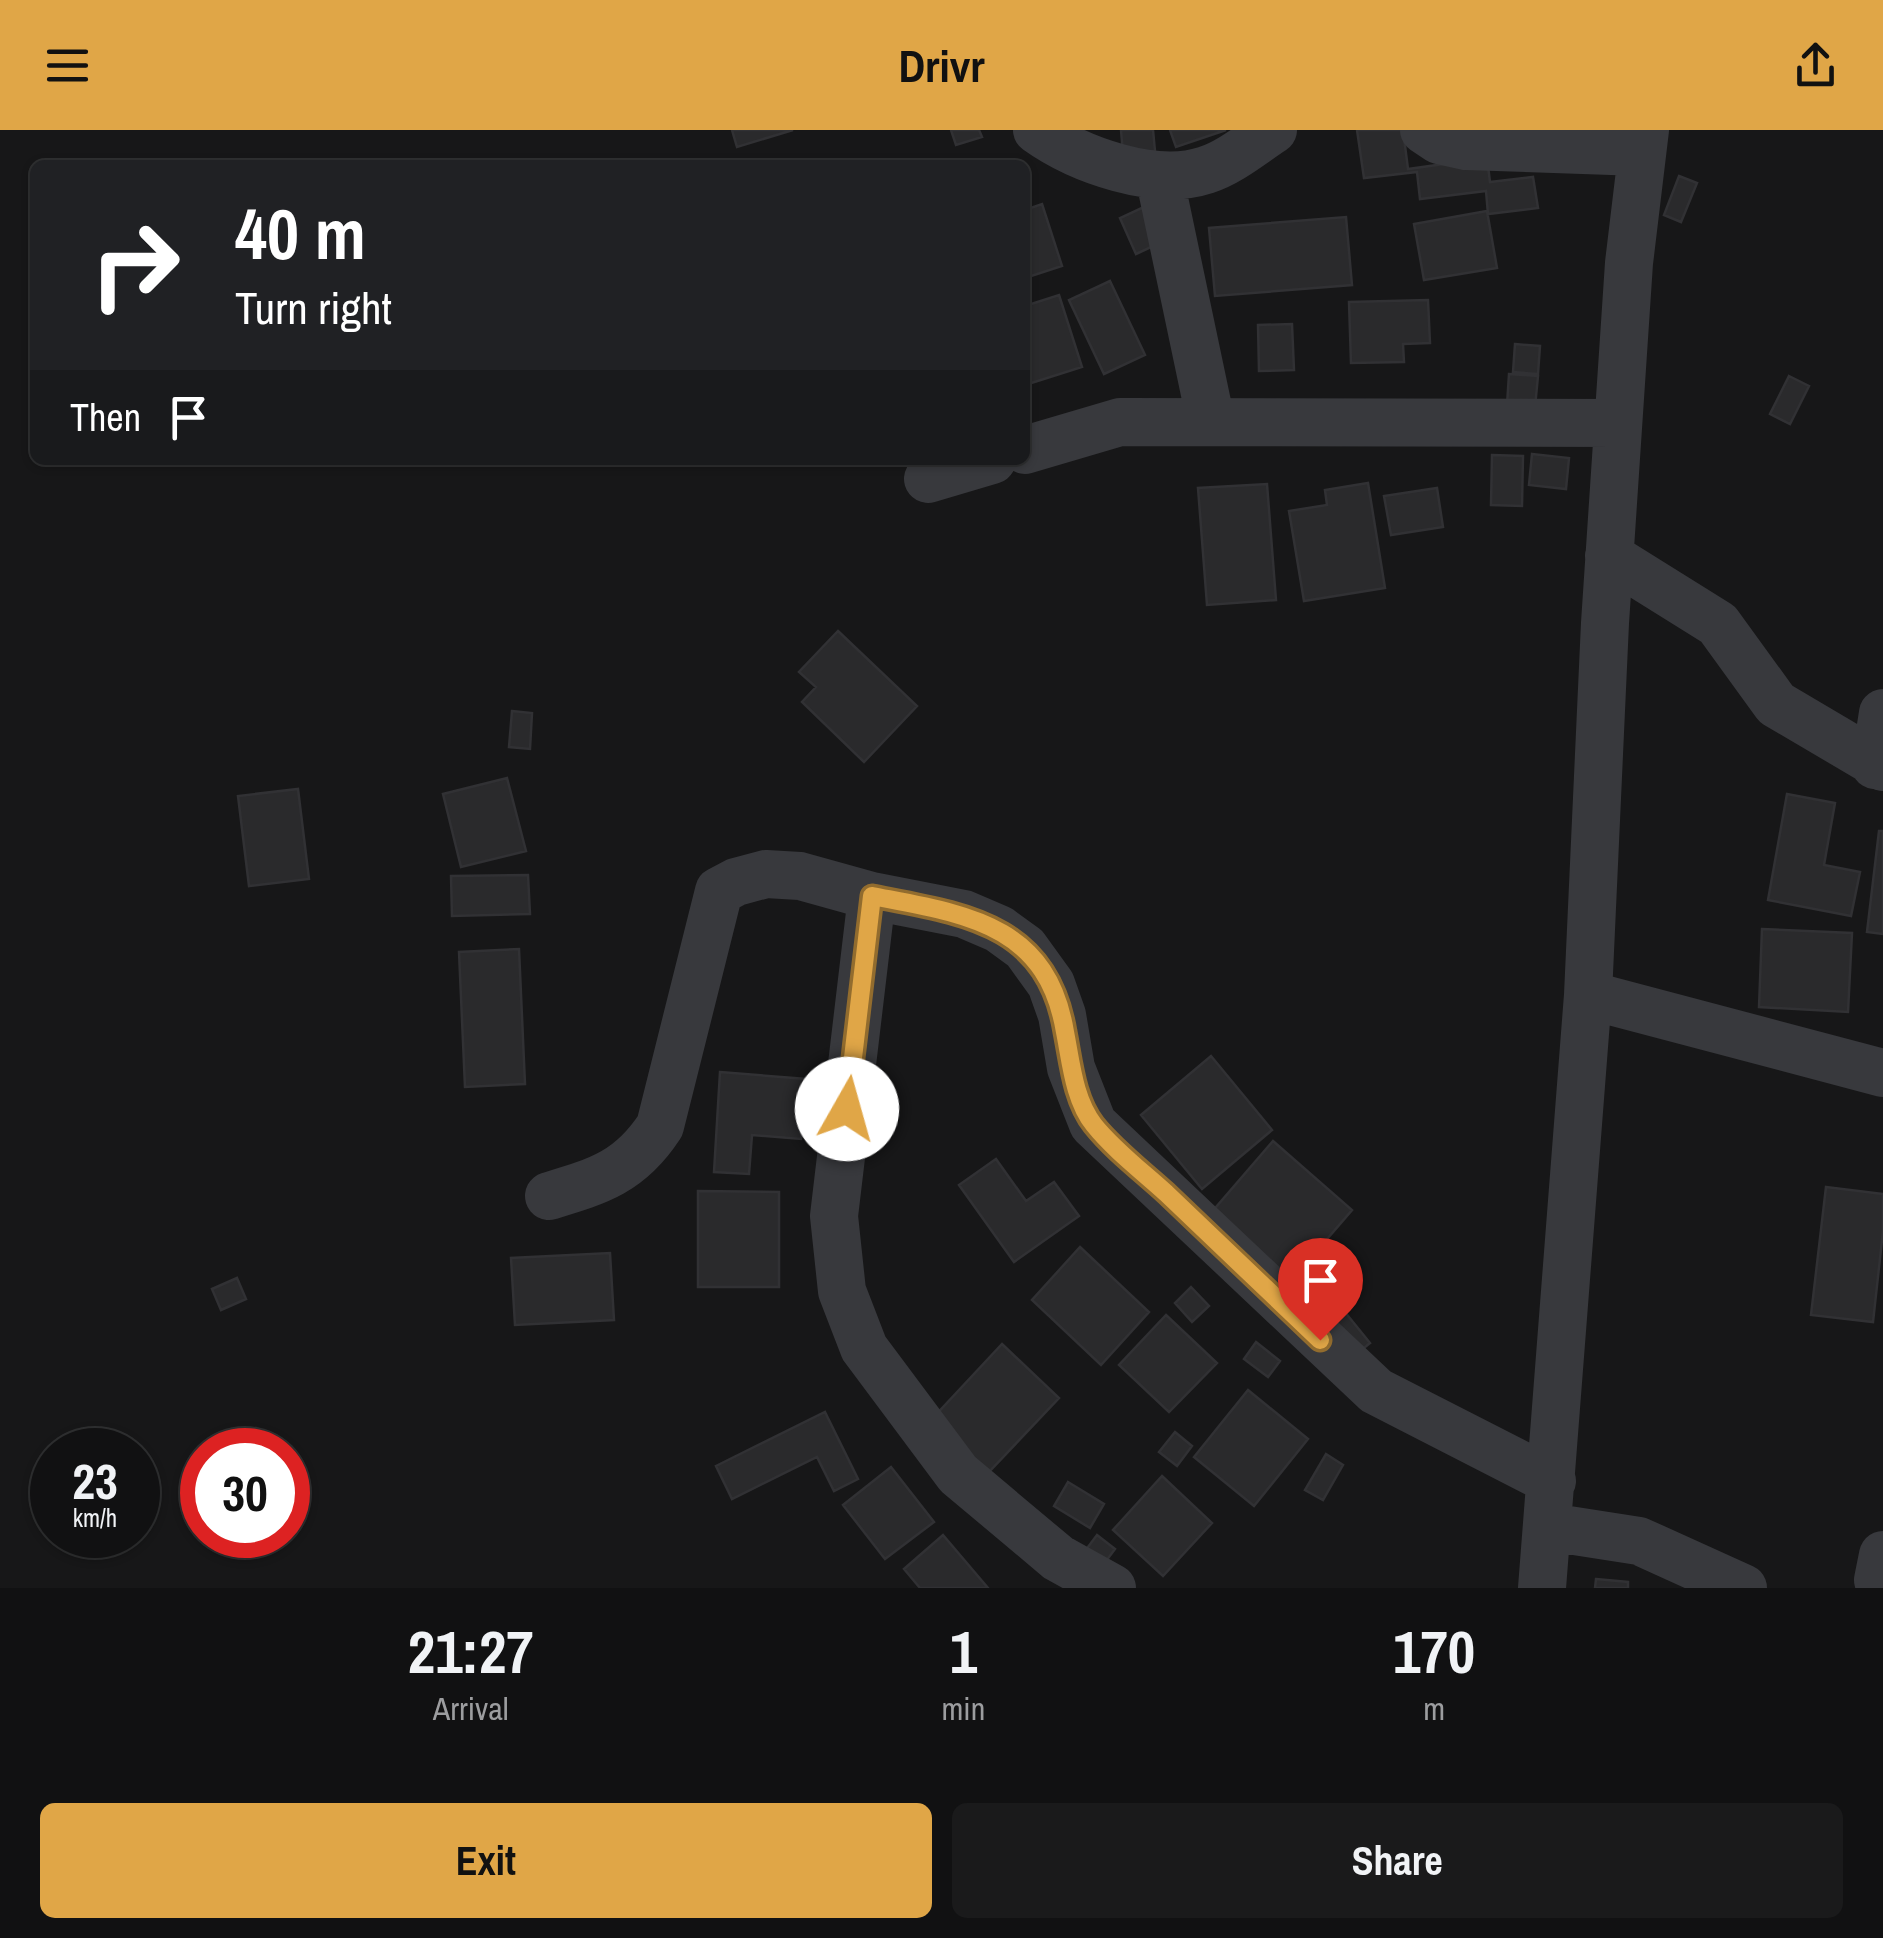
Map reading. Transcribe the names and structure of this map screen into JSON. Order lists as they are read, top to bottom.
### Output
{
  "page": {
    "header": "Drivr",
    "turn": ["40 m", "Turn right"],
    "then": "Then",
    "speed": "23 km/h",
    "limit": "30",
    "eta": [
      "21:27",
      "Arrival",
      "1",
      "min",
      "170",
      "m"
    ],
    "buttons": ["Exit", "Share"]
  }
}
